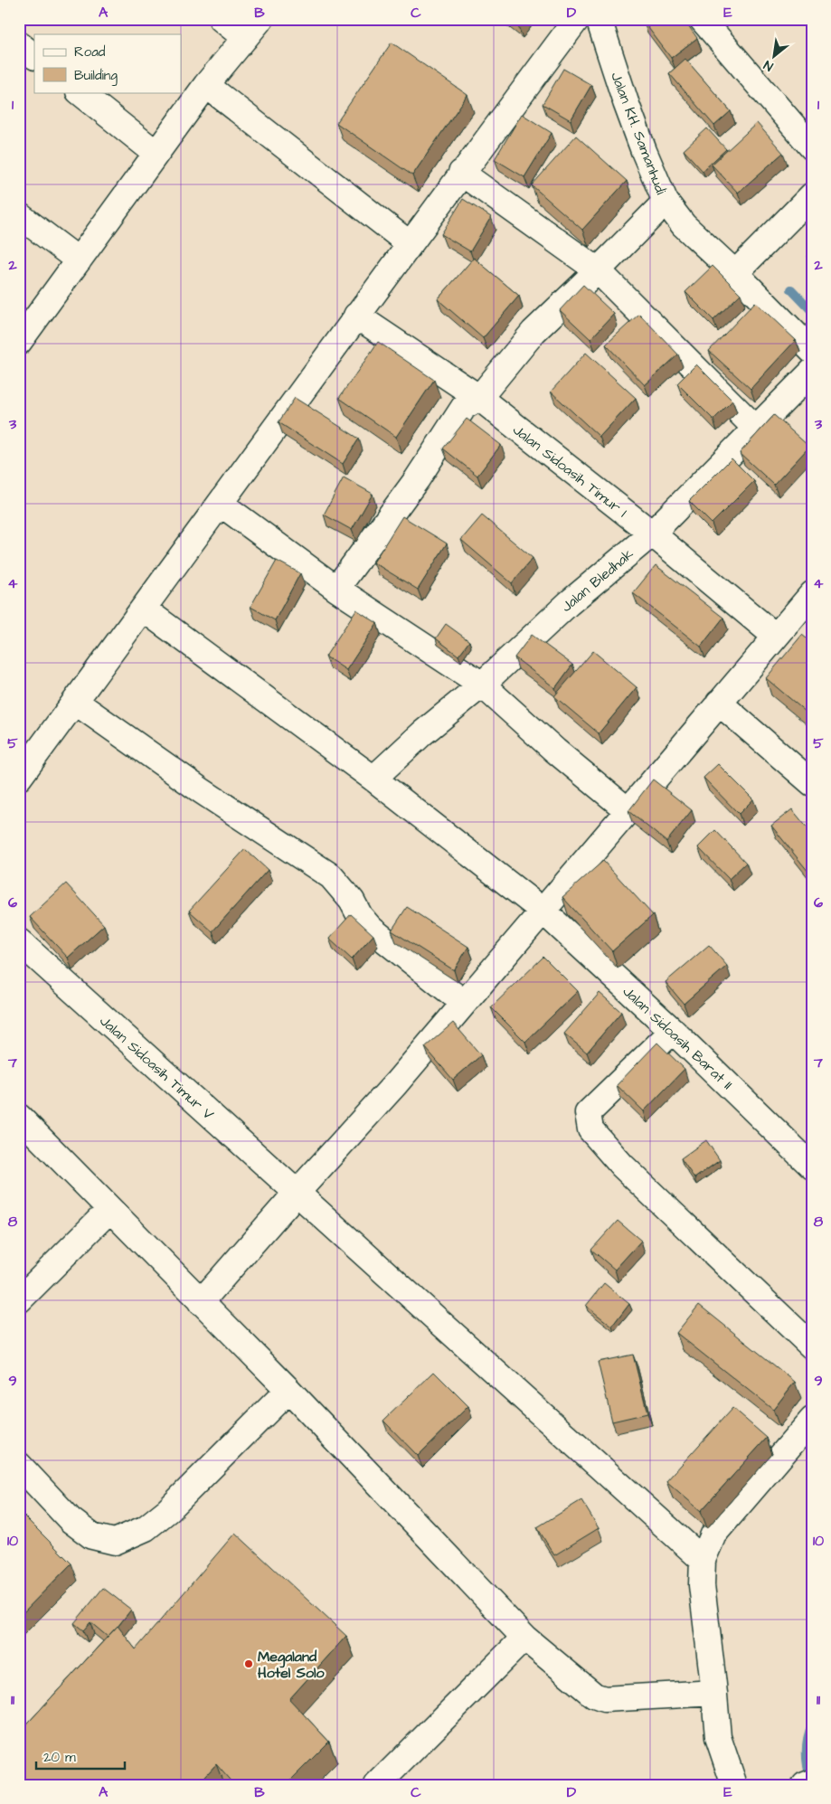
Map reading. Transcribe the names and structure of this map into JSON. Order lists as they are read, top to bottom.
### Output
{
  "streets": {
    "street": [
      "Jalan KH. Samanhudi",
      "Jalan Sidoasih Timur I",
      "Jalan Bledhak",
      "Jalan Sidoasih Barat II",
      "Jalan Sidoasih Timur V"
    ]
  },
  "crossings": [
    ["Jalan Sidoasih Timur I", "Jalan Bledhak"],
    ["Jalan Bledhak", "Jalan Sidoasih Barat II"]
  ],
  "places": ["Megaland Hotel Solo"],
  "legend": ["Road", "Building"],
  "scale_bar": "20 m",
  "north": "bottom left",
  "grid": {
    "columns": [
      "A",
      "B",
      "C",
      "D",
      "E"
    ],
    "rows": [
      "1",
      "2",
      "3",
      "4",
      "5",
      "6",
      "7",
      "8",
      "9",
      "10",
      "11"
    ]
  }
}
